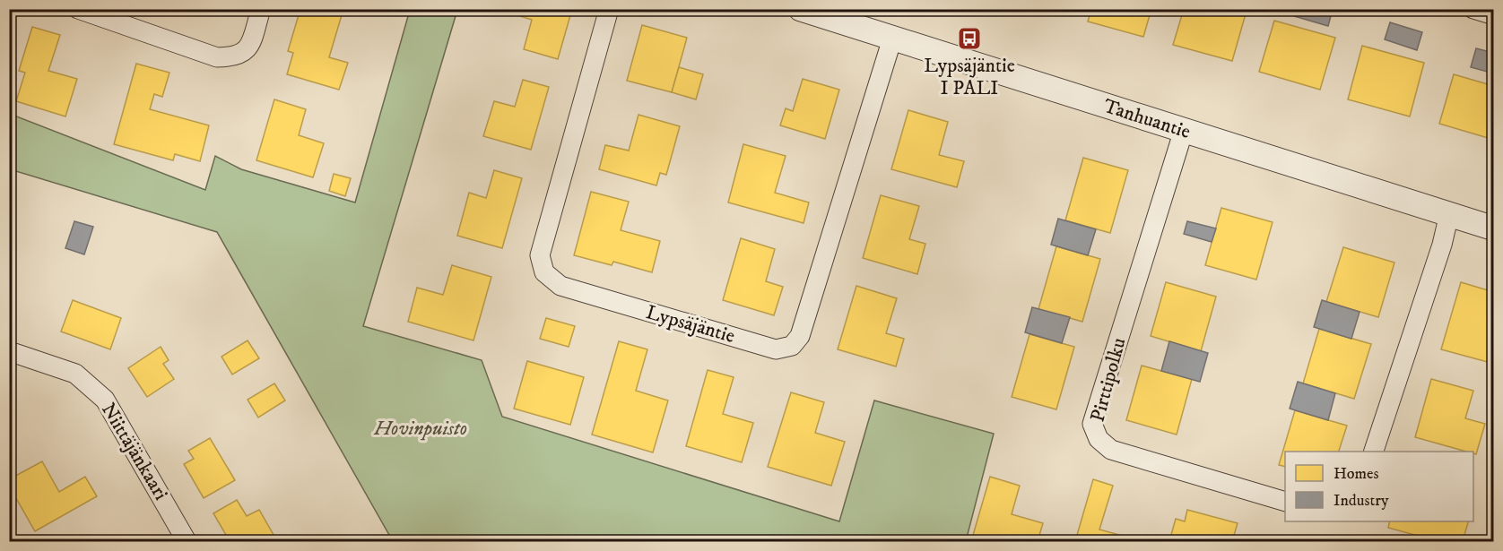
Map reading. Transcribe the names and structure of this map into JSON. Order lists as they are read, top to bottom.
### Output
{
  "streets": {
    "street": [
      "Tanhuantie",
      "Lypsäjäntie",
      "Pirttipolku",
      "Niittäjänkaari"
    ]
  },
  "crossings": [
    ["Tanhuantie", "Lypsäjäntie"],
    ["Tanhuantie", "Pirttipolku"]
  ],
  "parks": ["Hovinpuisto"],
  "places": {
    "bus stop": ["Lypsäjäntie I PALI"]
  },
  "legend": ["Homes", "Industry"]
}
